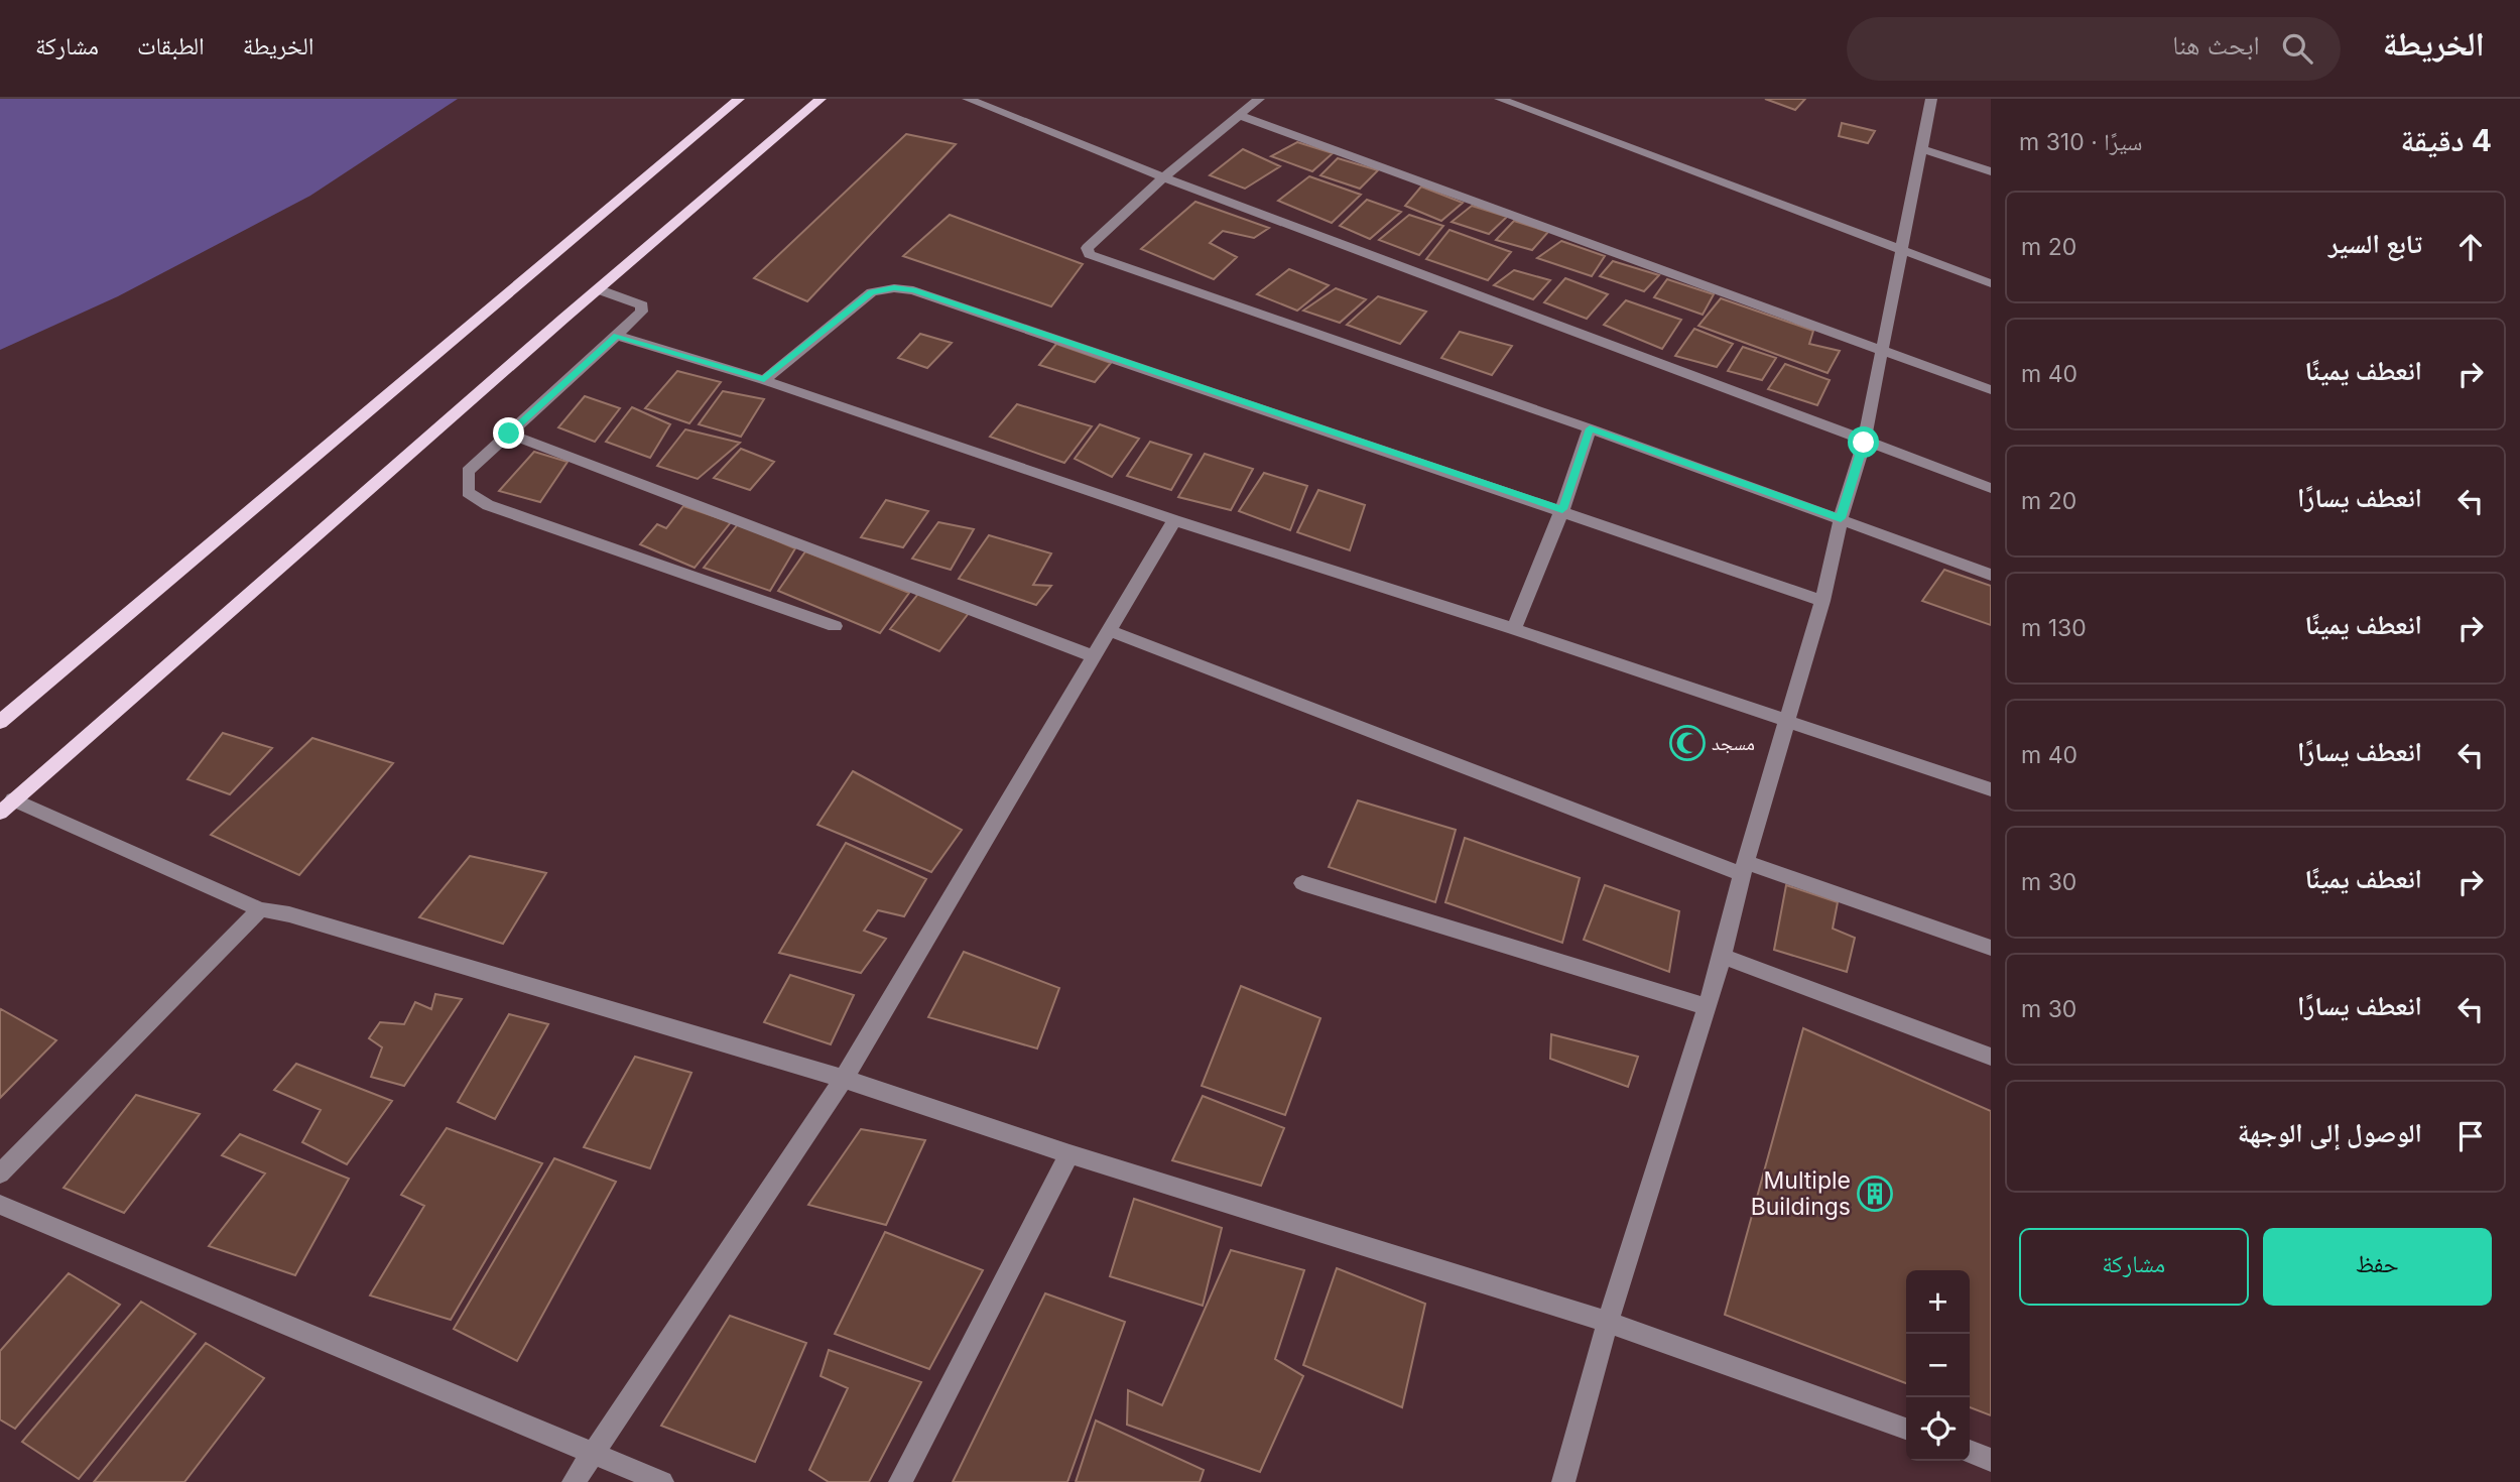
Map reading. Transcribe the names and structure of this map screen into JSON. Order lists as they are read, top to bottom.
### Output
{
  "places": {
    "mosque": ["مسجد"],
    "building": ["Multiple Buildings"]
  },
  "page": {
    "header": "الخريطة",
    "search": "ابحث هنا",
    "nav": ["الخريطة", "الطبقات", "مشاركة"],
    "heading": ["4 دقيقة", "سيرًا · 310 m"],
    "list": [
      ["تابع السير", "20 m"],
      ["انعطف يمينًا", "40 m"],
      ["انعطف يسارًا", "20 m"],
      ["انعطف يمينًا", "130 m"],
      ["انعطف يسارًا", "40 m"],
      ["انعطف يمينًا", "30 m"],
      ["انعطف يسارًا", "30 m"],
      "الوصول إلى الوجهة"
    ],
    "buttons": ["حفظ", "مشاركة"],
    "map_buttons": ["+", "−"]
  }
}
